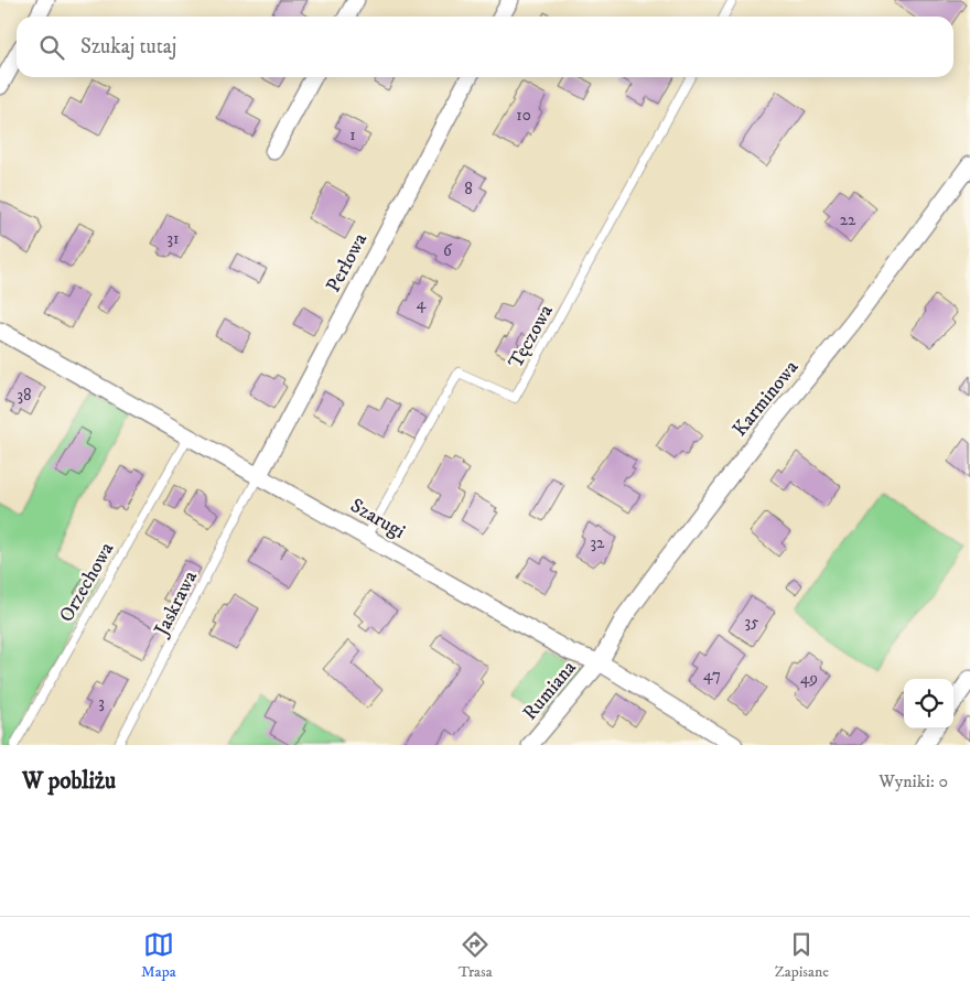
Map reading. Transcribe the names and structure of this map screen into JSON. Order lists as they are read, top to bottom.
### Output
{
  "streets": {
    "street": [
      "Perłowa",
      "Karminowa",
      "Szarugi",
      "Rumiana"
    ],
    "lane": ["Tęczowa", "Orzechowa", "Jaskrawa"]
  },
  "crossings": [
    ["Perłowa", "Szarugi"],
    ["Perłowa", "Jaskrawa"],
    ["Tęczowa", "Szarugi"],
    ["Karminowa", "Szarugi"],
    ["Karminowa", "Rumiana"],
    ["Szarugi", "Orzechowa"],
    ["Szarugi", "Jaskrawa"],
    ["Szarugi", "Rumiana"]
  ],
  "house_numbers": [
    "10",
    "1",
    "8",
    "22",
    "31",
    "6",
    "4",
    "38",
    "32",
    "35",
    "47",
    "49",
    "3"
  ],
  "page": {
    "search": "Szukaj tutaj",
    "heading": ["W pobliżu", "Wyniki: 0"],
    "nav": ["Mapa", "Trasa", "Zapisane"]
  }
}
